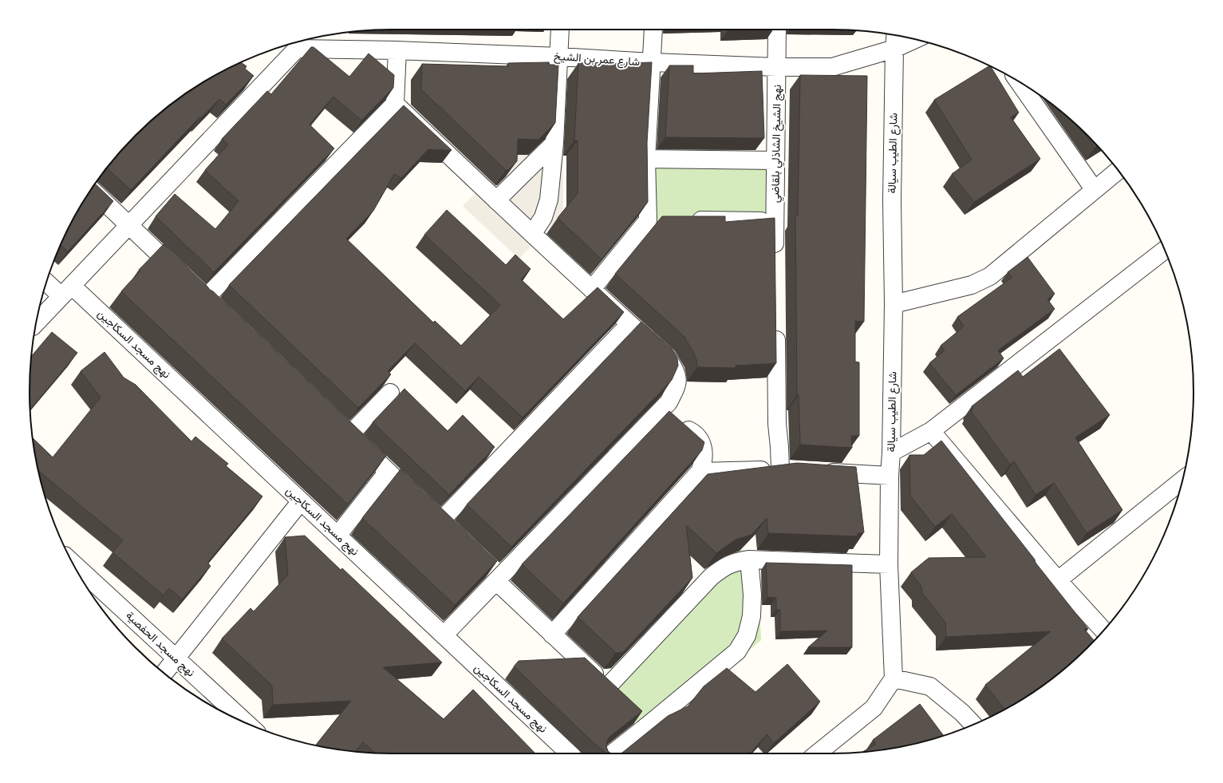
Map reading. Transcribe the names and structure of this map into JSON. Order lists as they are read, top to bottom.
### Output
{
  "streets": {
    "street": [
      "شارع عمر بن الشيخ",
      "نهج الشيخ الشاذلي بلقاضي",
      "شارع الطيب سيالة",
      "نهج مسجد السكاجين",
      "نهج مسجد الحفصية"
    ]
  },
  "crossings": [
    ["شارع عمر بن الشيخ", "نهج الشيخ الشاذلي بلقاضي"],
    ["شارع عمر بن الشيخ", "شارع الطيب سيالة"]
  ]
}
